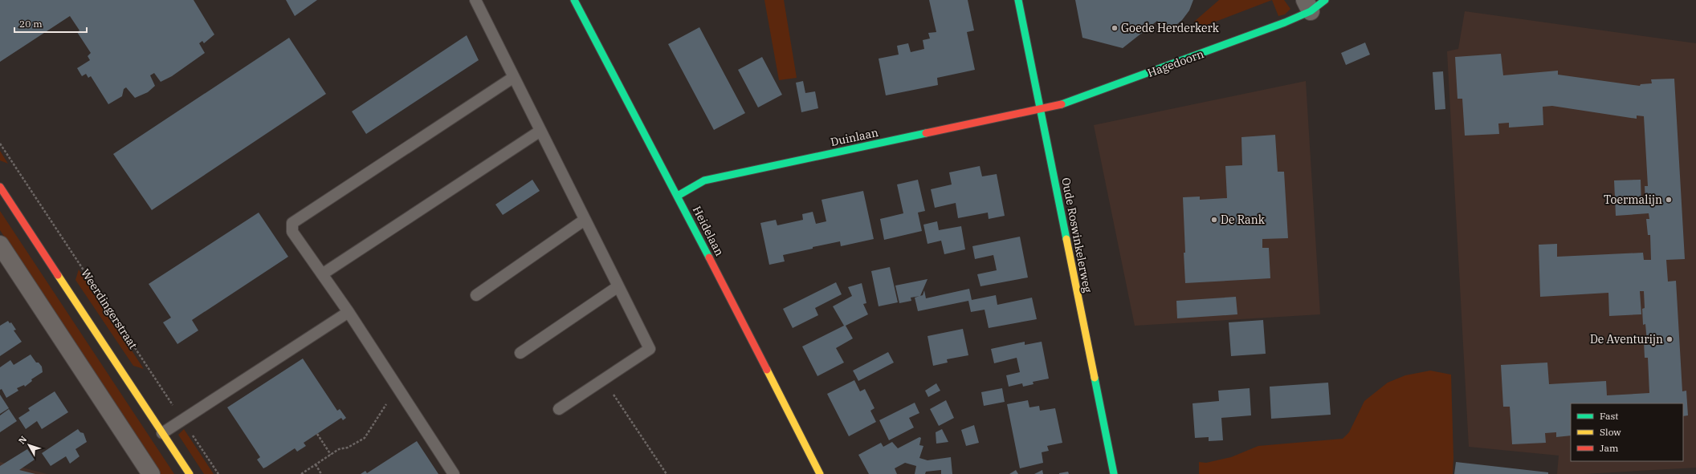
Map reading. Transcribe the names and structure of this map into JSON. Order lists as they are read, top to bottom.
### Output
{
  "streets": {
    "street": [
      "Hagedoorn",
      "Duinlaan",
      "Heidelaan",
      "Oude Roswinkelerweg"
    ],
    "path": ["Weerdingerstraat"]
  },
  "crossings": [
    ["Hagedoorn", "Duinlaan"],
    ["Hagedoorn", "Oude Roswinkelerweg"],
    ["Duinlaan", "Heidelaan"],
    ["Duinlaan", "Oude Roswinkelerweg"]
  ],
  "places": [
    "Goede Herderkerk",
    "Toermalijn",
    "De Rank",
    "De Aventurijn"
  ],
  "legend": ["Fast", "Slow", "Jam"],
  "scale_bar": "20 m",
  "north": "top left"
}
